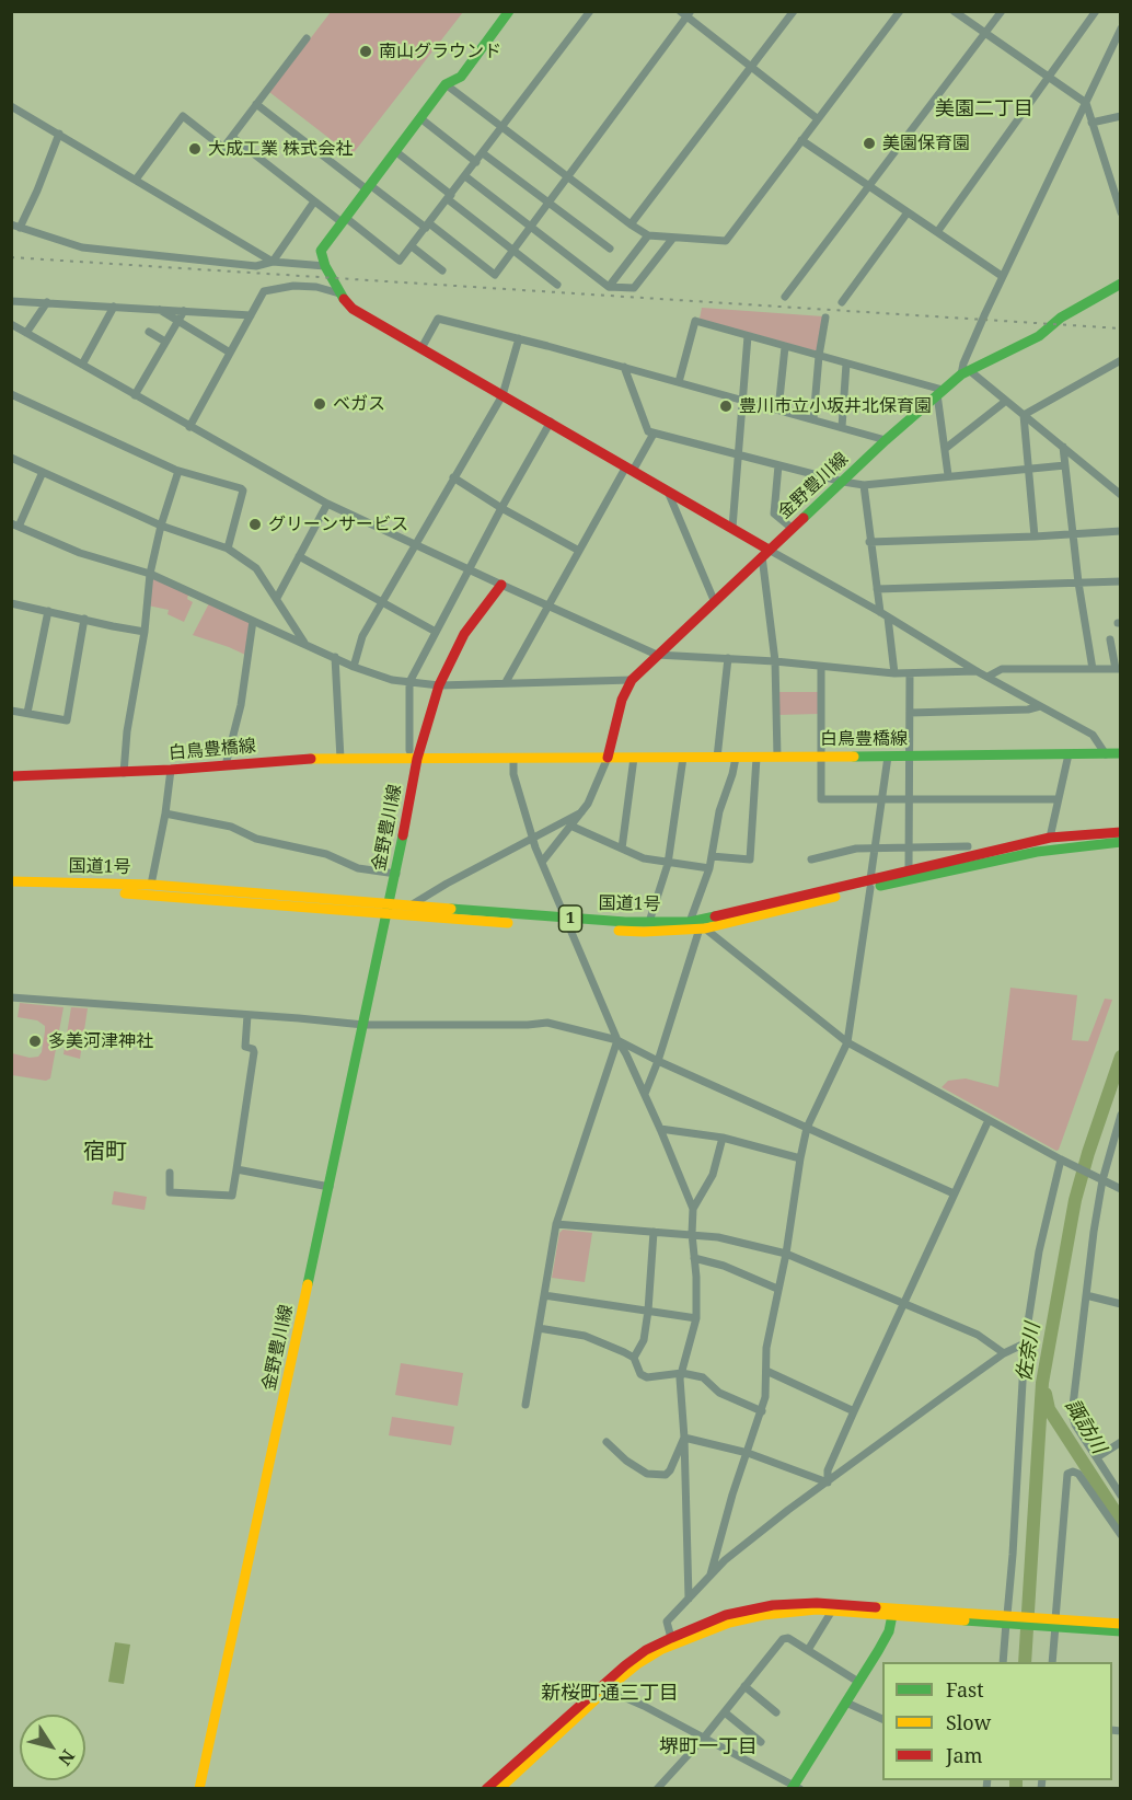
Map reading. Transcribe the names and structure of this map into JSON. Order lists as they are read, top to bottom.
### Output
{
  "streets": {
    "main road": [
      "金野豊川線",
      "白鳥豊橋線",
      "国道1号",
      "1"
    ]
  },
  "crossings": [
    ["金野豊川線", "白鳥豊橋線"],
    ["金野豊川線", "国道1号"]
  ],
  "districts": [
    "美園二丁目",
    "宿町",
    "新桜町通三丁目",
    "堺町一丁目"
  ],
  "water": ["佐奈川", "諏訪川"],
  "places": [
    "南山グラウンド",
    "美園保育園",
    "大成工業 株式会社",
    "ベガス",
    "豊川市立小坂井北保育園",
    "グリーンサービス",
    "多美河津神社"
  ],
  "legend": ["Fast", "Slow", "Jam"],
  "north": "bottom right"
}
